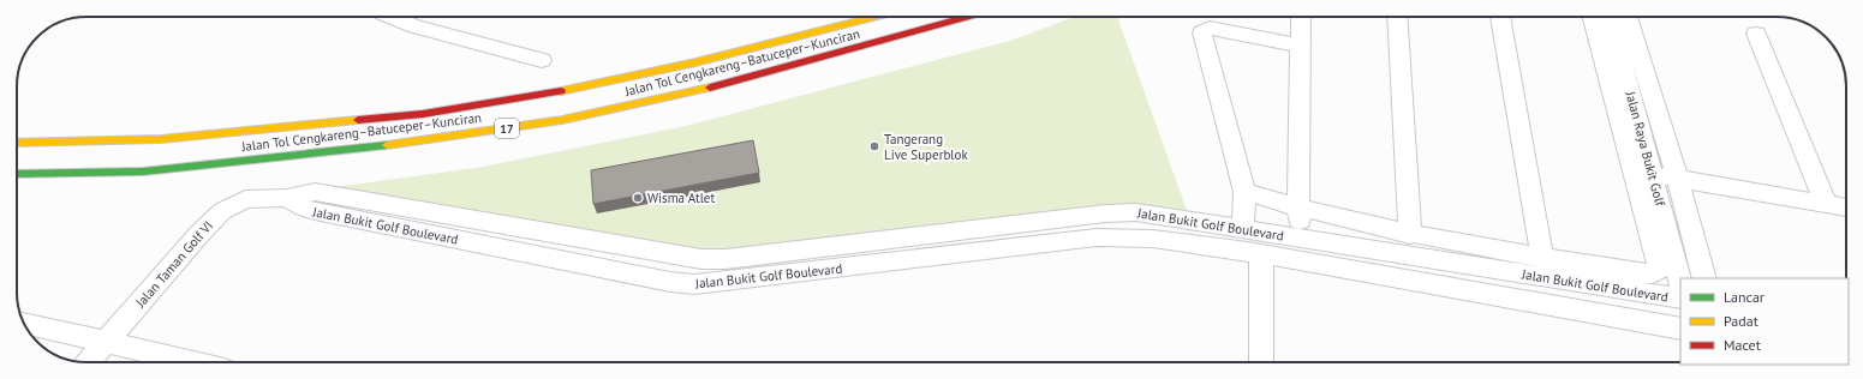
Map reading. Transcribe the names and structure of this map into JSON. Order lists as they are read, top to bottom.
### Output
{
  "streets": {
    "highway": ["Jalan Tol Cengkareng–Batuceper–Kunciran", "17"],
    "street": ["Jalan Raya Bukit Golf", "Jalan Bukit Golf Boulevard", "Jalan Taman Golf VI"]
  },
  "crossings": [
    ["Jalan Bukit Golf Boulevard", "Jalan Taman Golf VI"]
  ],
  "places": ["Tangerang Live Superblok", "Wisma Atlet"],
  "legend": ["Lancar", "Padat", "Macet"]
}
